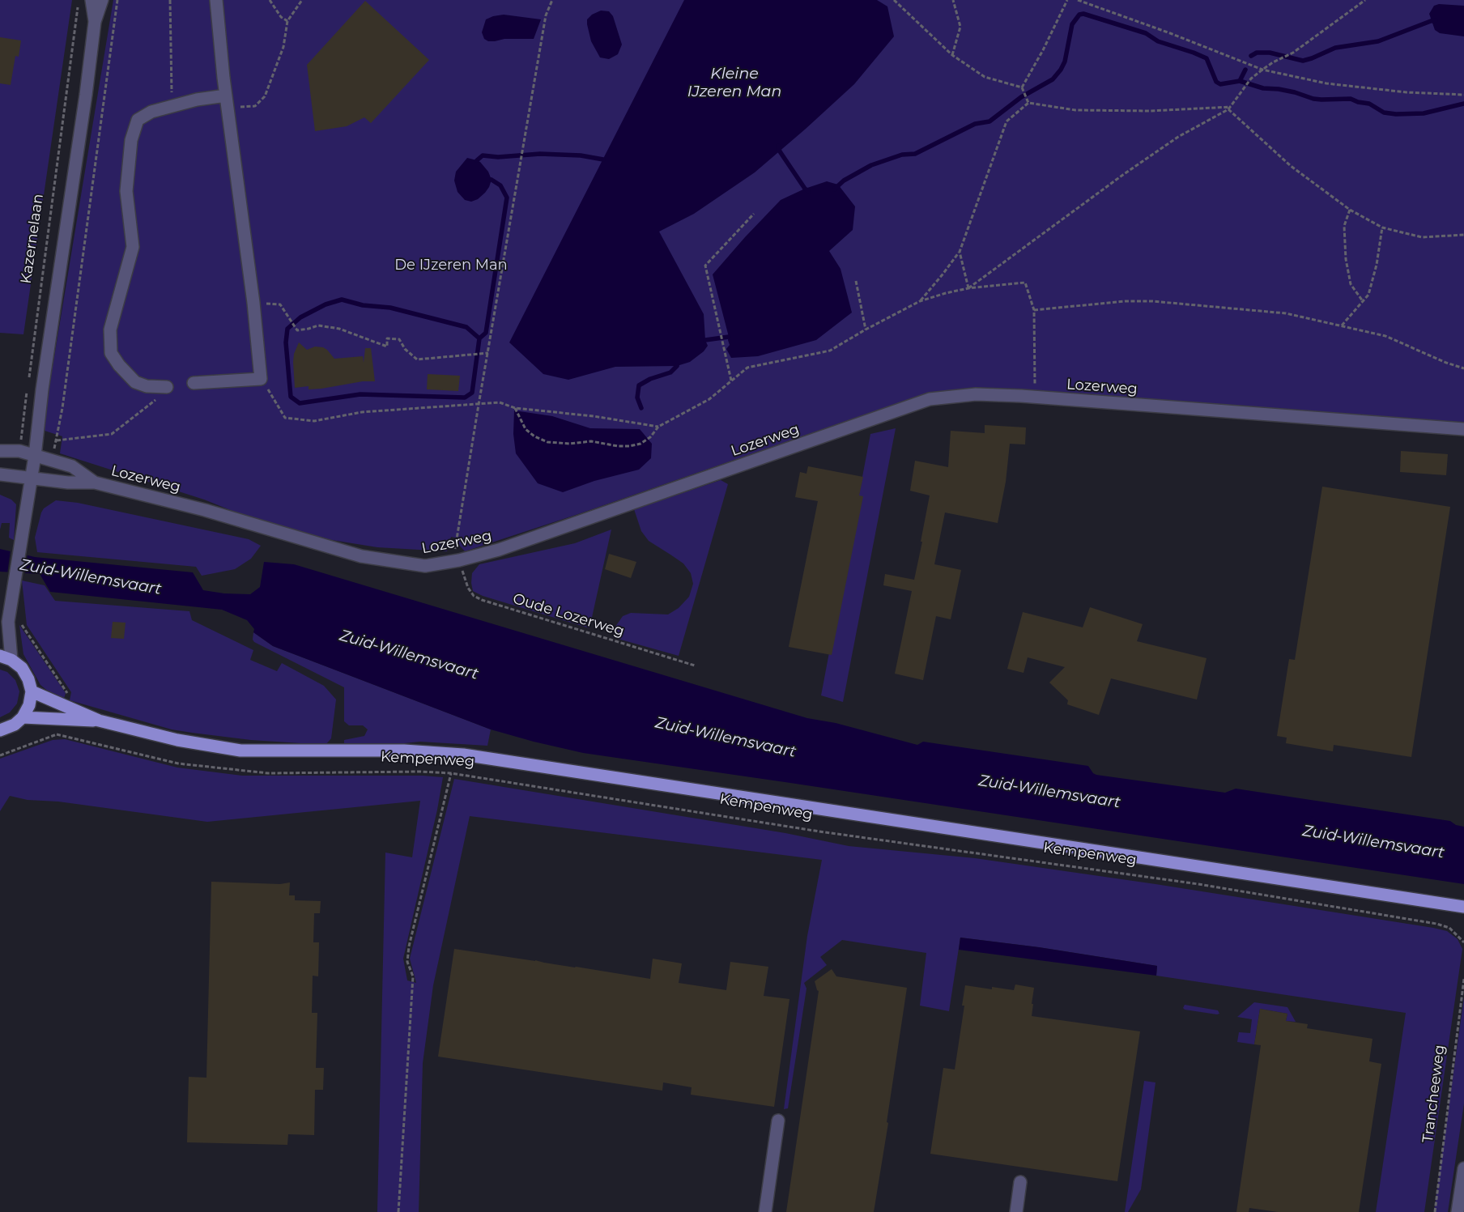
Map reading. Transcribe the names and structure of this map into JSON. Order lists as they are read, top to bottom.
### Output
{
  "streets": {
    "main road": ["Kempenweg"],
    "street": ["Lozerweg"],
    "path": ["Kazernelaan", "Oude Lozerweg", "Trancheeweg"]
  },
  "crossings": [
    ["Lozerweg", "Oude Lozerweg"]
  ],
  "water": ["Kleine IJzeren Man", "Zuid-Willemsvaart"],
  "parks": ["De IJzeren Man"]
}
